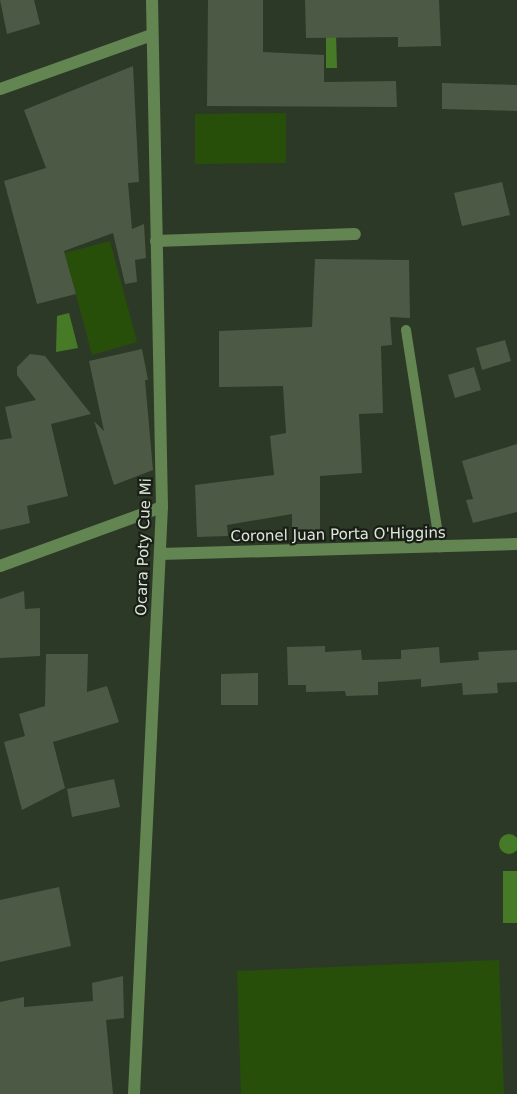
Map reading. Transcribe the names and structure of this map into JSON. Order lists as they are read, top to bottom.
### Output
{
  "streets": {
    "street": ["Coronel Juan Porta O'Higgins", "Ocara Poty Cue Mi"]
  },
  "crossings": [
    ["Coronel Juan Porta O'Higgins", "Ocara Poty Cue Mi"]
  ]
}
